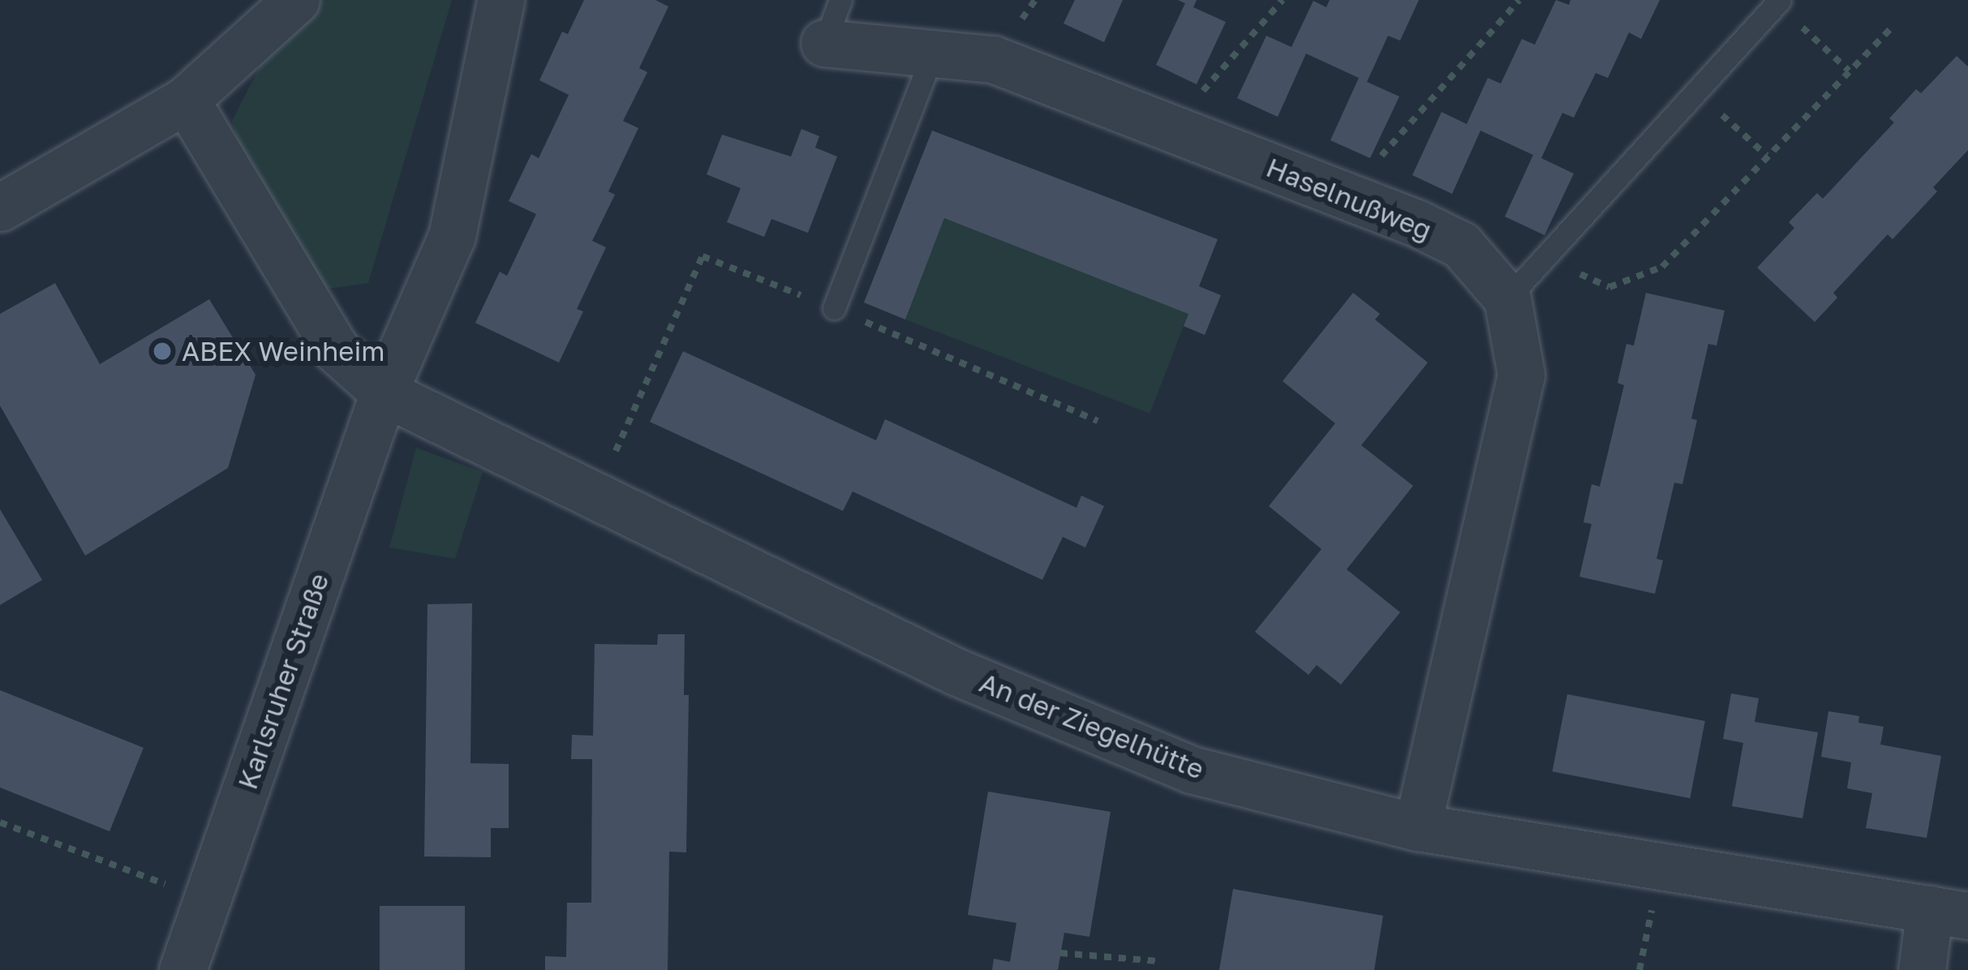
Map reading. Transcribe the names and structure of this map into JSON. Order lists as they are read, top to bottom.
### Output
{
  "streets": {
    "street": ["Haselnußweg", "Karlsruher Straße", "An der Ziegelhütte"]
  },
  "crossings": [
    ["Haselnußweg", "An der Ziegelhütte"],
    ["Karlsruher Straße", "An der Ziegelhütte"]
  ],
  "places": ["ABEX Weinheim"]
}
